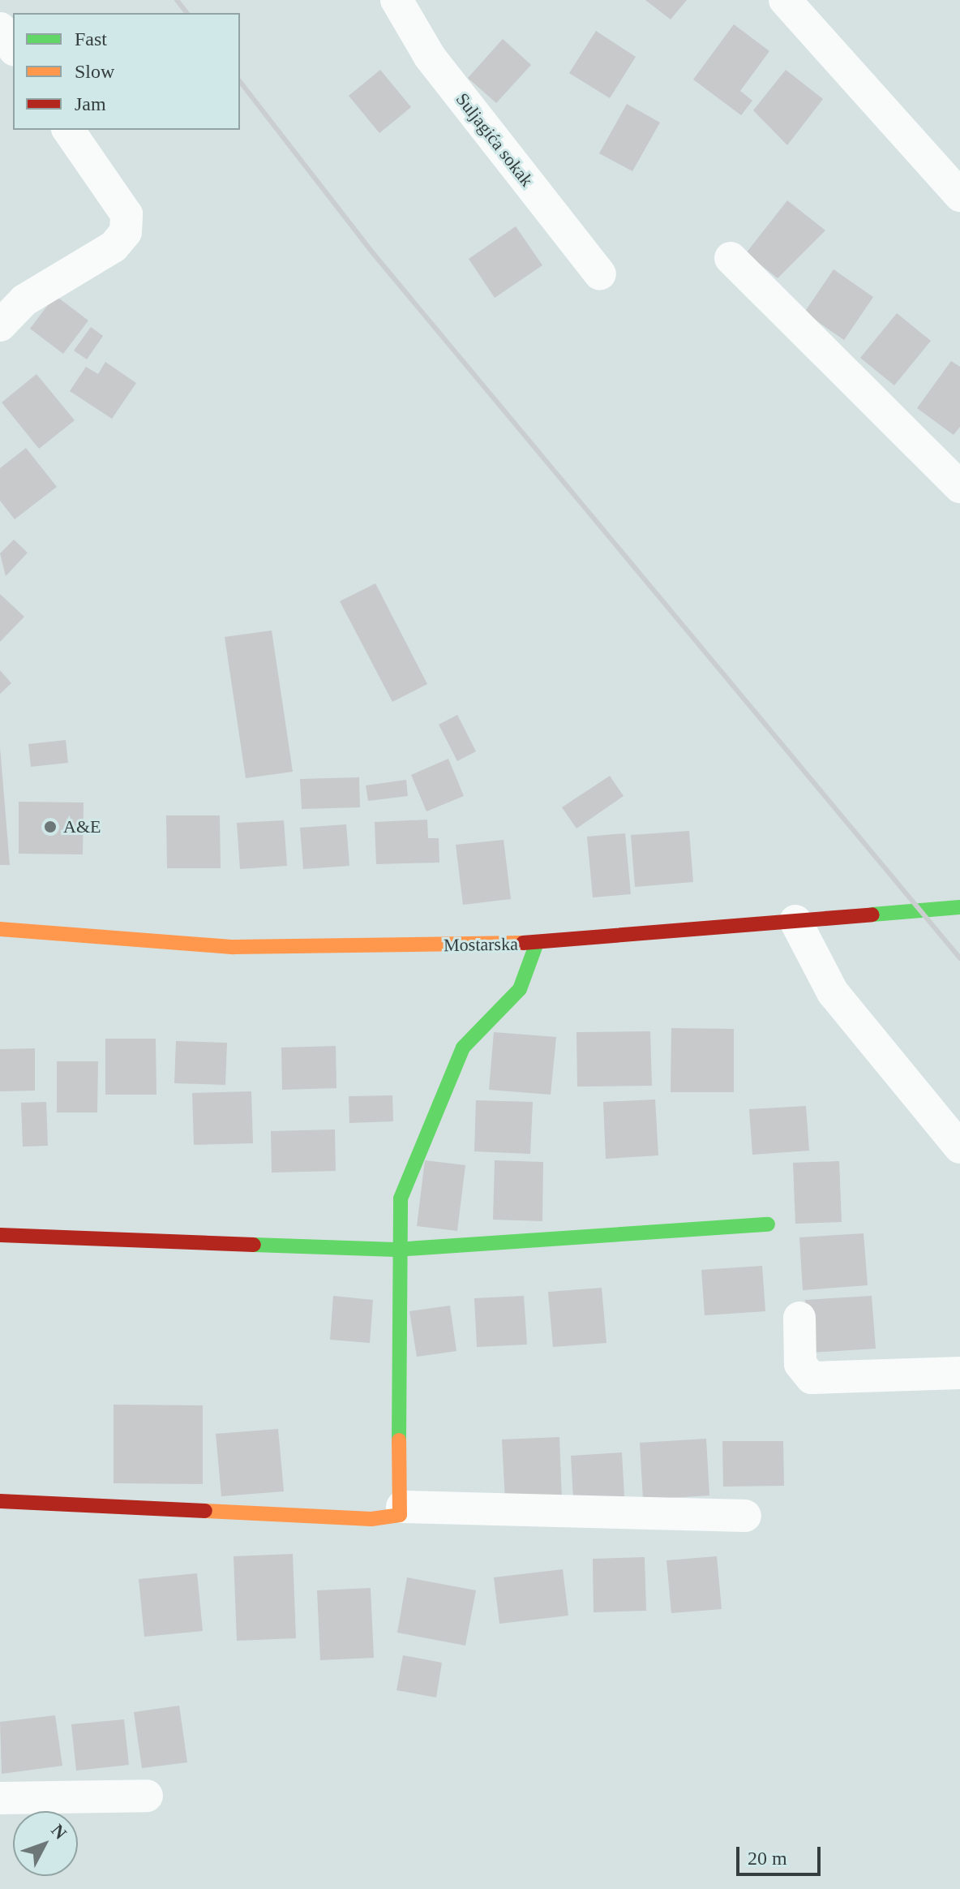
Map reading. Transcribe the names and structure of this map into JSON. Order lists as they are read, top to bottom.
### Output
{
  "streets": {
    "street": ["Suljagića sokak", "Mostarska"]
  },
  "places": ["A&E"],
  "legend": ["Fast", "Slow", "Jam"],
  "scale_bar": "20 m",
  "north": "top right"
}
